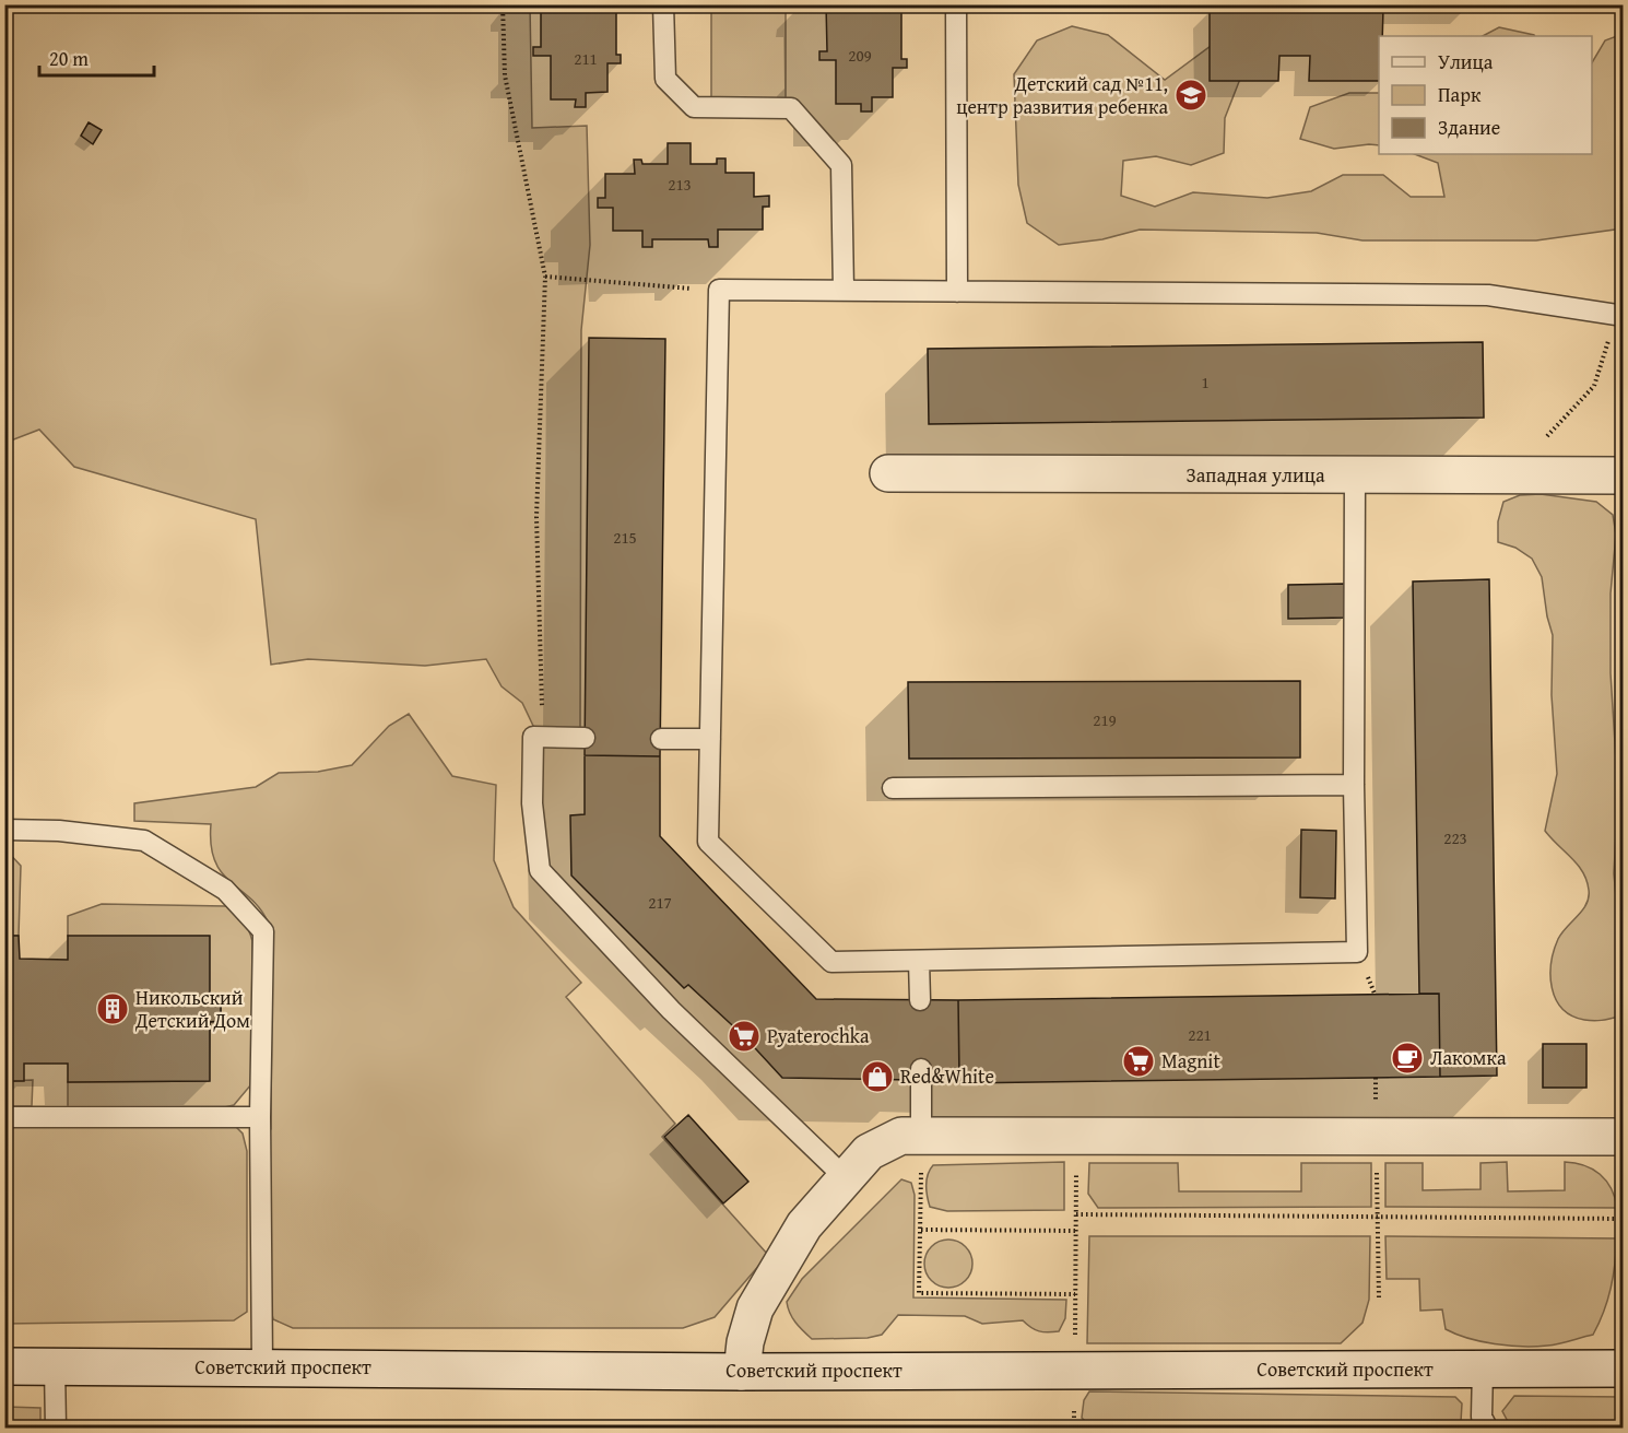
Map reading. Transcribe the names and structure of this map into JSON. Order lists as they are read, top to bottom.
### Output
{
  "streets": {
    "street": ["Западная улица", "Советский проспект"]
  },
  "places": {
    "school or university": ["Детский сад №11, центр развития ребенка"],
    "building": ["Никольский Детский Дом"],
    "supermarket": ["Pyaterochka", "Magnit"],
    "cafe": ["Лакомка"],
    "shop": ["Red&White"]
  },
  "house_numbers": [
    "209",
    "211",
    "213",
    "1",
    "215",
    "219",
    "223",
    "217",
    "221"
  ],
  "legend": ["Улица", "Парк", "Здание"],
  "scale_bar": "20 m"
}
